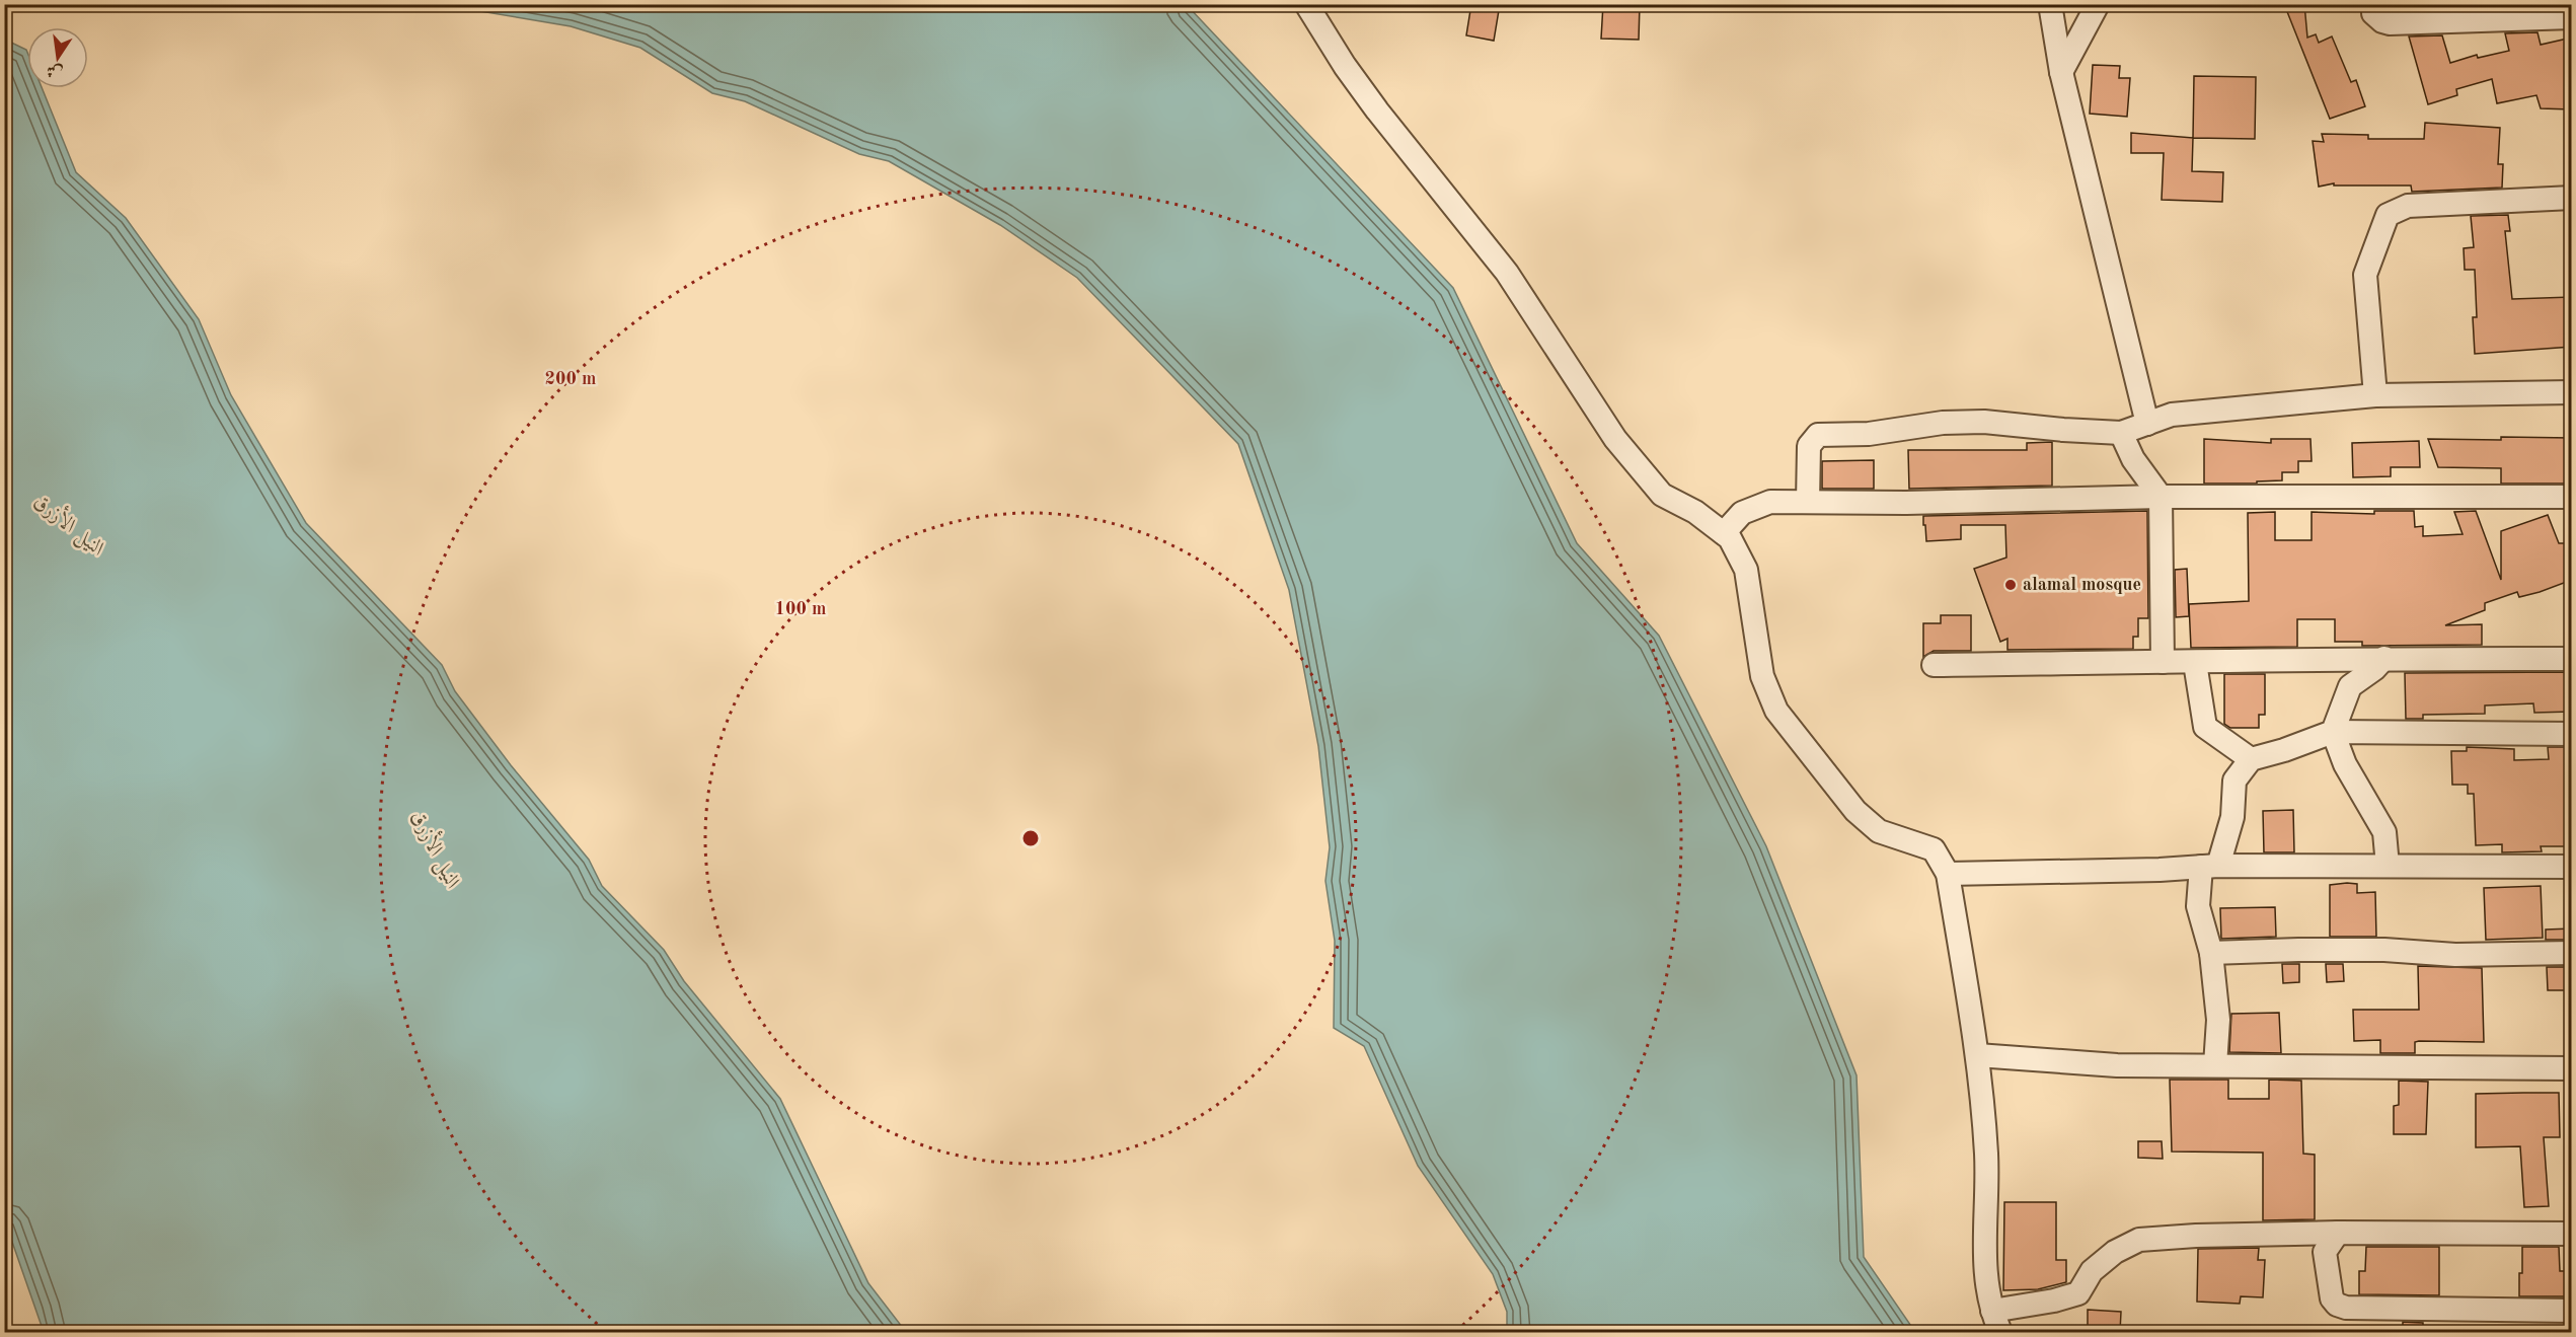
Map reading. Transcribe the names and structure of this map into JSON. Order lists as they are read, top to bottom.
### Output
{
  "water": ["النيل الأزرق"],
  "places": ["alamal mosque"],
  "north": "bottom",
  "rings": ["200 m", "100 m"]
}
